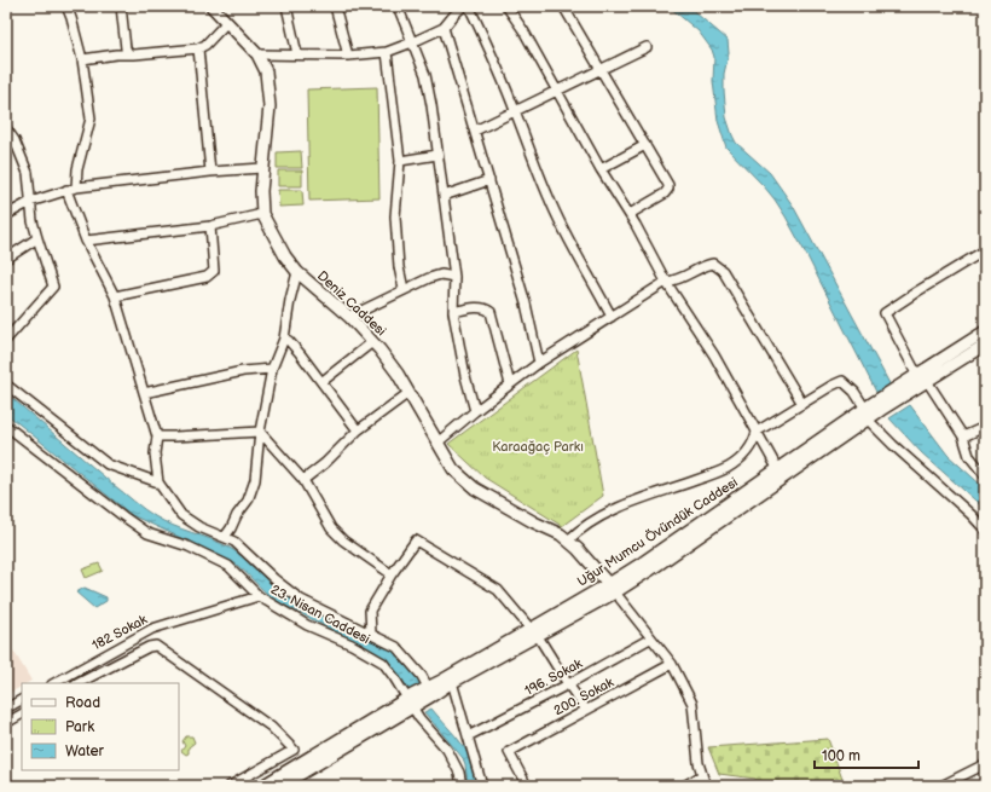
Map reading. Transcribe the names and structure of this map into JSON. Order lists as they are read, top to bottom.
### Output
{
  "streets": {
    "street": [
      "Deniz Caddesi",
      "Uğur Mumcu Övündük Caddesi",
      "23. Nisan Caddesi",
      "182 Sokak",
      "196. Sokak",
      "200. Sokak"
    ]
  },
  "crossings": [
    ["Deniz Caddesi", "Uğur Mumcu Övündük Caddesi"],
    ["Uğur Mumcu Övündük Caddesi", "23. Nisan Caddesi"],
    ["23. Nisan Caddesi", "182 Sokak"]
  ],
  "parks": ["Karaağaç Parkı"],
  "legend": ["Road", "Park", "Water"],
  "scale_bar": "100 m"
}
